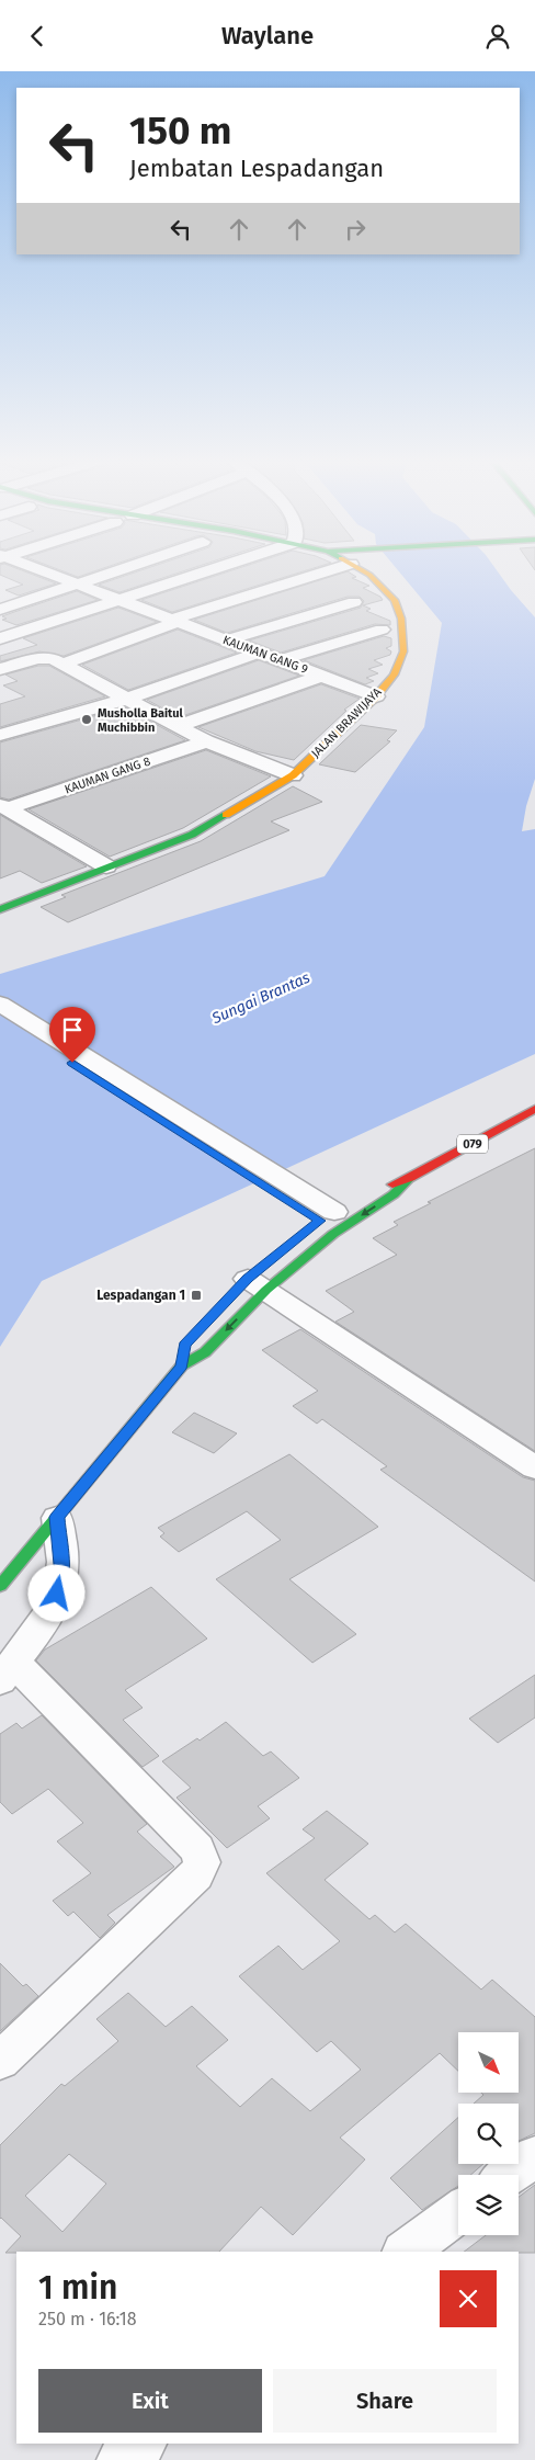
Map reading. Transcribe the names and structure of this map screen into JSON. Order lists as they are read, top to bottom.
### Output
{
  "streets": {
    "main road": ["JALAN BRAWIJAYA", "079"],
    "street": ["KAUMAN GANG 9", "KAUMAN GANG 8"]
  },
  "crossings": [
    ["KAUMAN GANG 9", "JALAN BRAWIJAYA"]
  ],
  "water": ["Sungai Brantas"],
  "places": {
    "other": ["Musholla Baitul Muchibbin"],
    "transit": ["Lespadangan 1"]
  },
  "north": "bottom right",
  "page": {
    "header": "Waylane",
    "turn": ["150 m", "Jembatan Lespadangan"],
    "heading": ["1 min", "250 m · 16:18"],
    "buttons": ["Exit", "Share"]
  }
}
